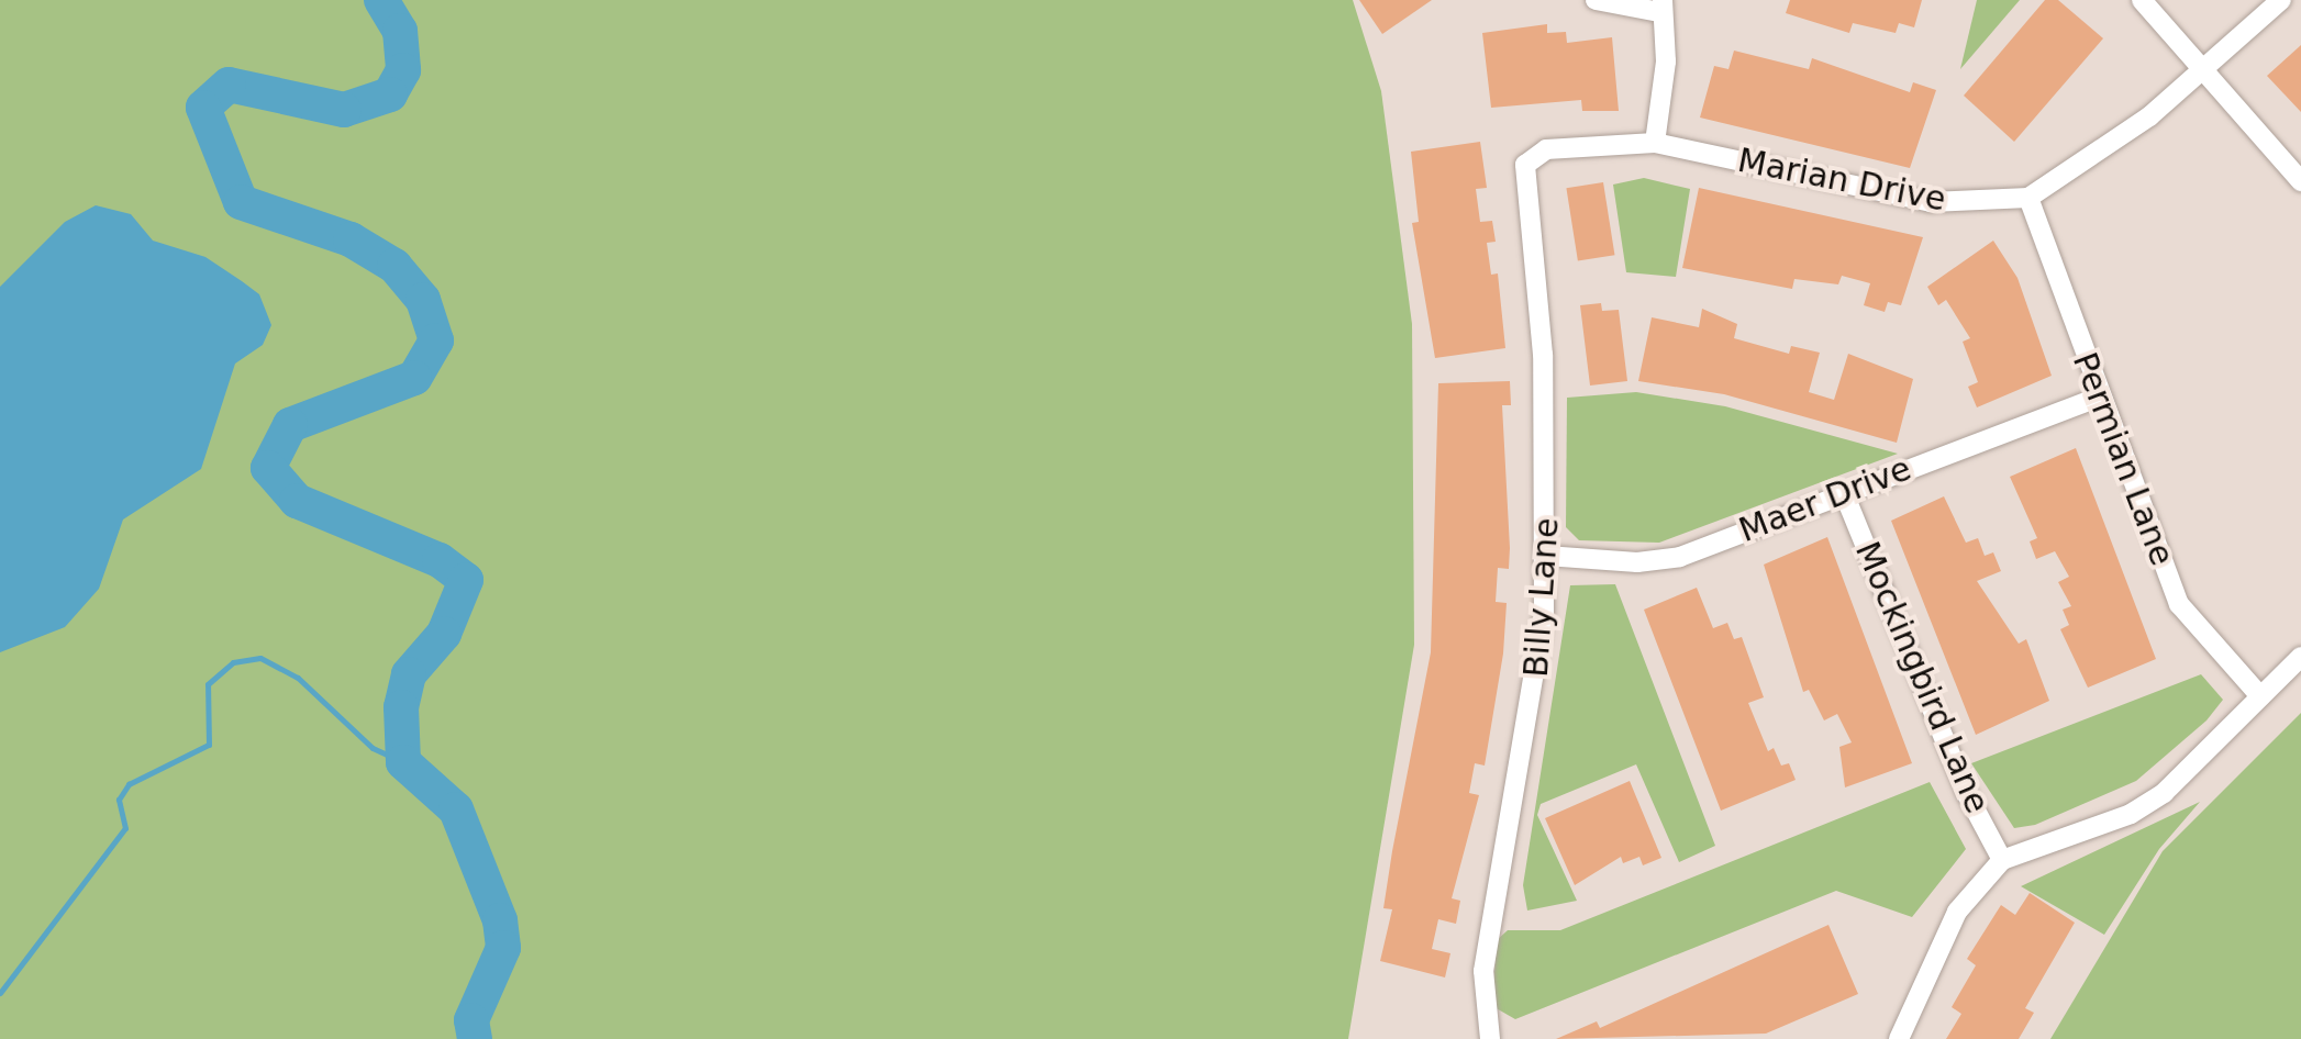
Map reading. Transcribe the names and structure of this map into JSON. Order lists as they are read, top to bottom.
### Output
{
  "streets": {
    "street": [
      "Marian Drive",
      "Permian Lane",
      "Maer Drive",
      "Billy Lane",
      "Mockingbird Lane"
    ]
  },
  "crossings": [
    ["Marian Drive", "Permian Lane"],
    ["Marian Drive", "Billy Lane"],
    ["Permian Lane", "Maer Drive"],
    ["Maer Drive", "Billy Lane"],
    ["Maer Drive", "Mockingbird Lane"]
  ]
}
